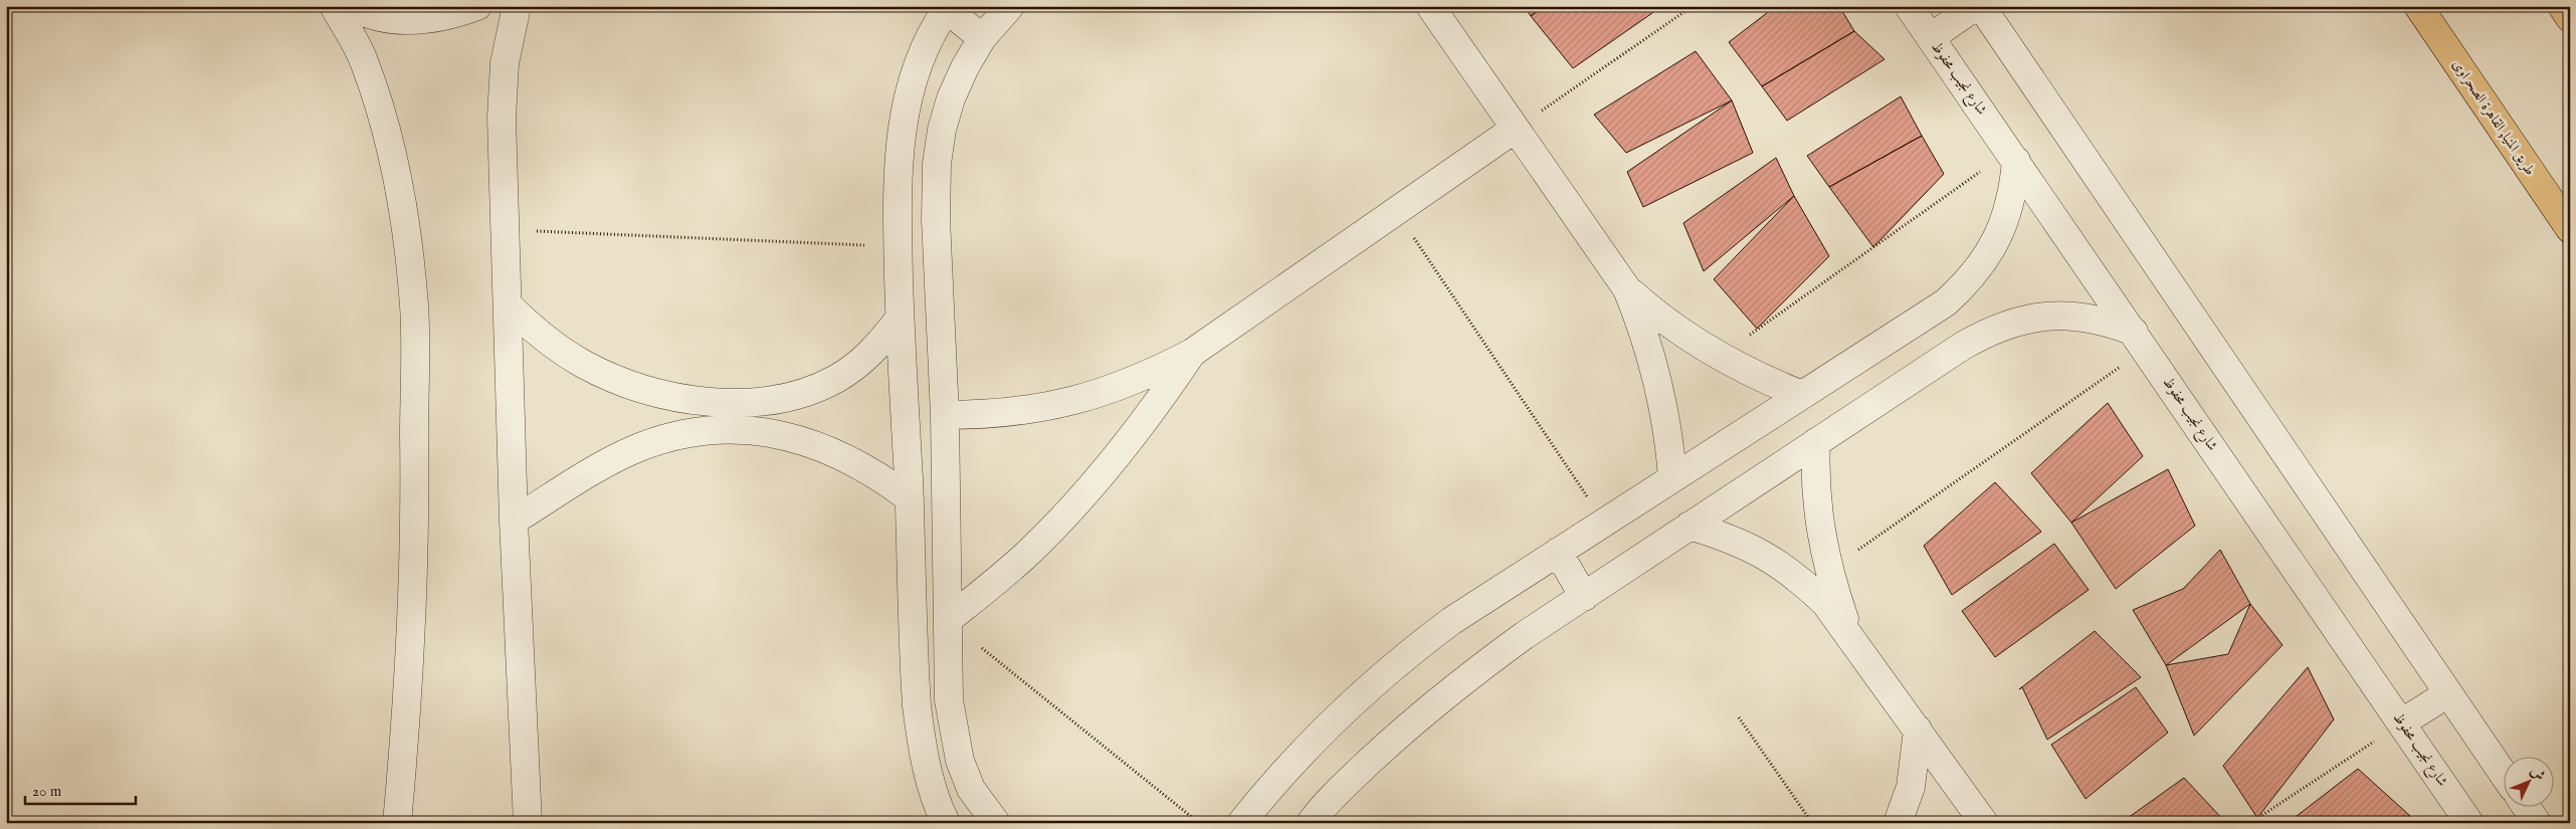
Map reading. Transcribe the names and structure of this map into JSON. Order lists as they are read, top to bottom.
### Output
{
  "streets": {
    "highway": ["طريق المنيا, القاهرة الصحراوى"],
    "street": ["شارع نجيب محفوظ"]
  },
  "scale_bar": "20 m",
  "north": "top right"
}
